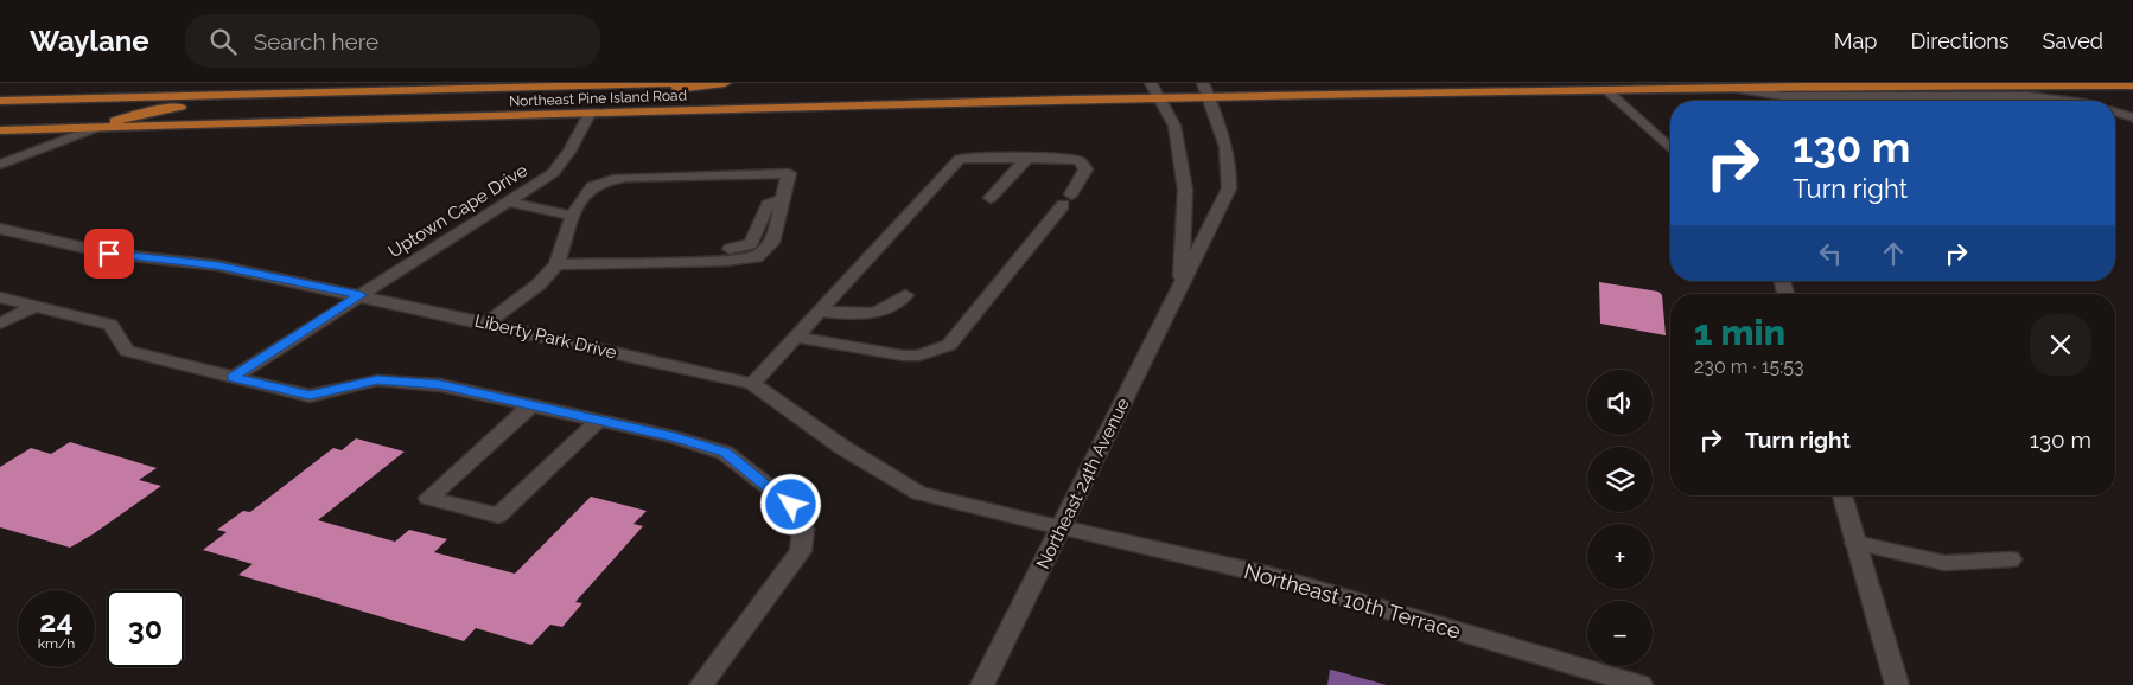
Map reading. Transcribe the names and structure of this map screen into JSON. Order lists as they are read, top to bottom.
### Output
{
  "streets": {
    "main road": ["Northeast Pine Island Road"],
    "street": [
      "Uptown Cape Drive",
      "Liberty Park Drive",
      "Northeast 24th Avenue",
      "Northeast 10th Terrace"
    ]
  },
  "crossings": [
    ["Northeast Pine Island Road", "Uptown Cape Drive"],
    ["Northeast Pine Island Road", "Northeast 24th Avenue"],
    ["Uptown Cape Drive", "Liberty Park Drive"],
    ["Liberty Park Drive", "Northeast 24th Avenue"],
    ["Liberty Park Drive", "Northeast 10th Terrace"],
    ["Northeast 24th Avenue", "Northeast 10th Terrace"]
  ],
  "page": {
    "header": "Waylane",
    "search": "Search here",
    "nav": ["Map", "Directions", "Saved"],
    "turn": ["130 m", "Turn right"],
    "heading": ["1 min", "230 m · 15:53"],
    "map_buttons": ["+", "−"],
    "list": [
      {
        "name": "Turn right",
        "value": "130 m"
      }
    ],
    "speed": "24 km/h",
    "limit": "30"
  }
}
